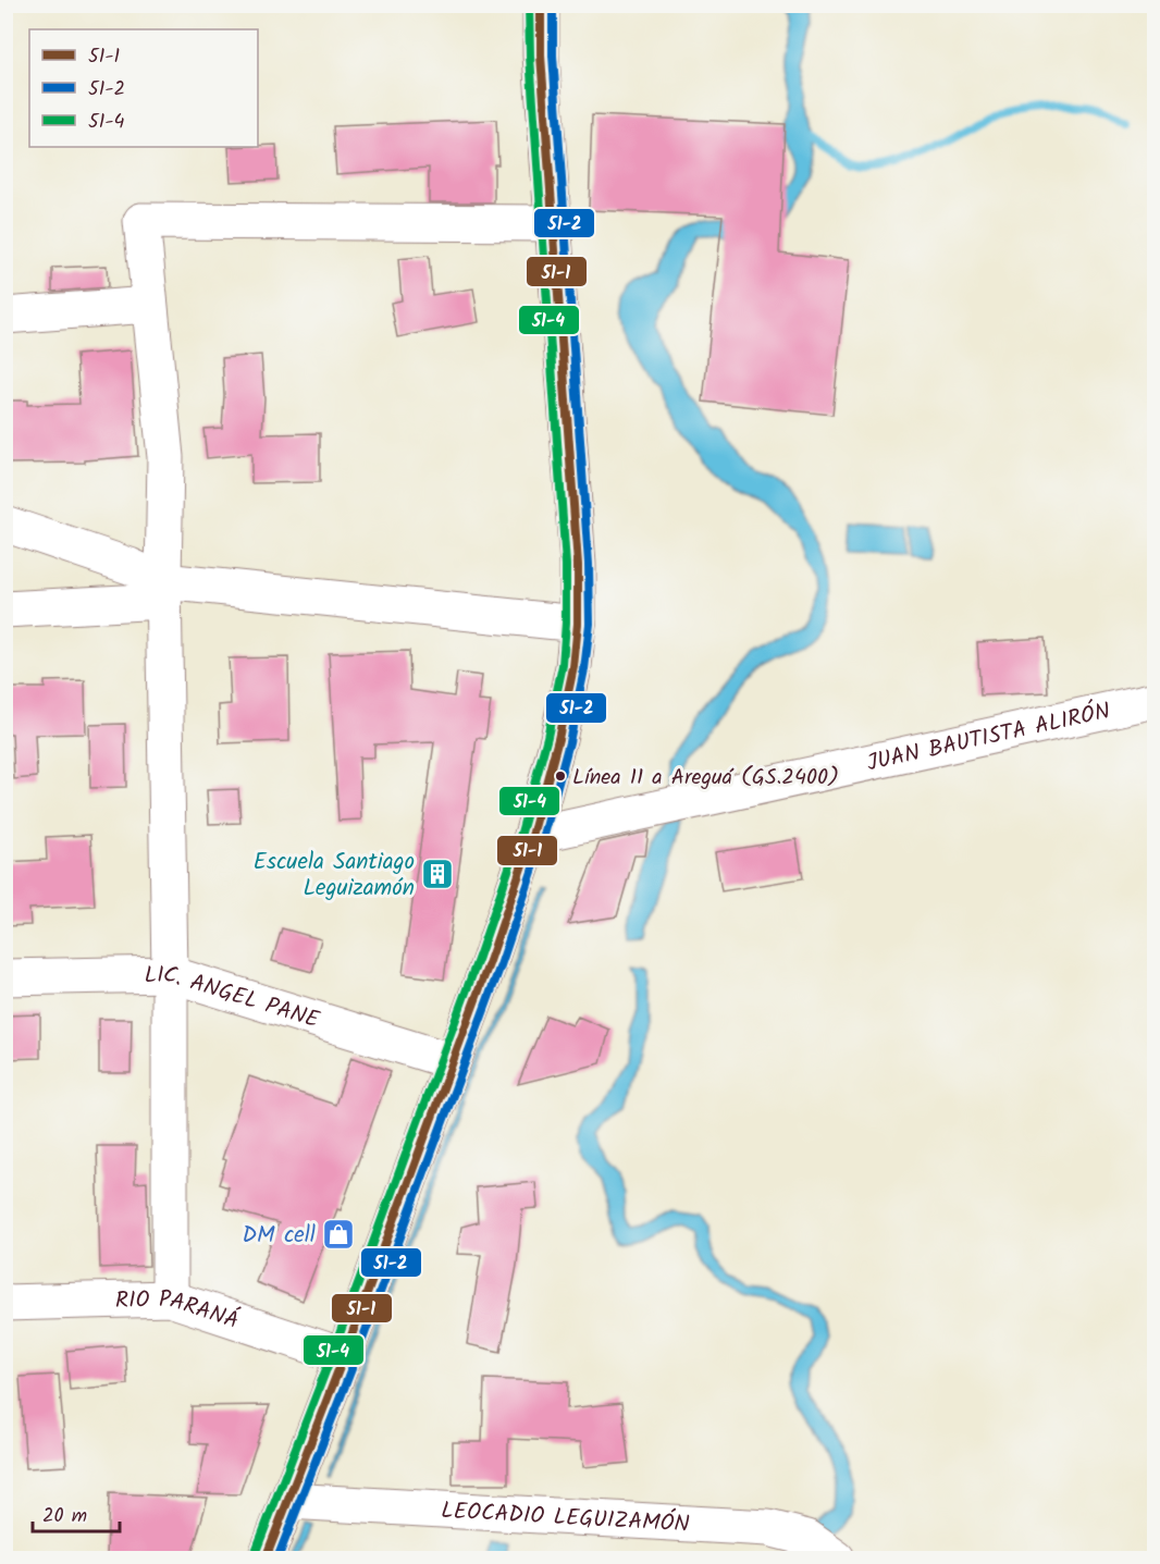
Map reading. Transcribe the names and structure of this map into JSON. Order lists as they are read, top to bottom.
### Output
{
  "streets": {
    "street": [
      "JUAN BAUTISTA ALIRÓN",
      "LIC. ANGEL PANE",
      "RIO PARANÁ",
      "LEOCADIO LEGUIZAMÓN"
    ]
  },
  "places": {
    "other": ["Línea 11 a Areguá (GS.2400)"],
    "building": ["Escuela Santiago Leguizamón"],
    "shop": ["DM cell"]
  },
  "lines": ["transit line 51-1", "transit line 51-2", "transit line 51-4"],
  "legend": ["51-1", "51-2", "51-4"],
  "scale_bar": "20 m"
}
